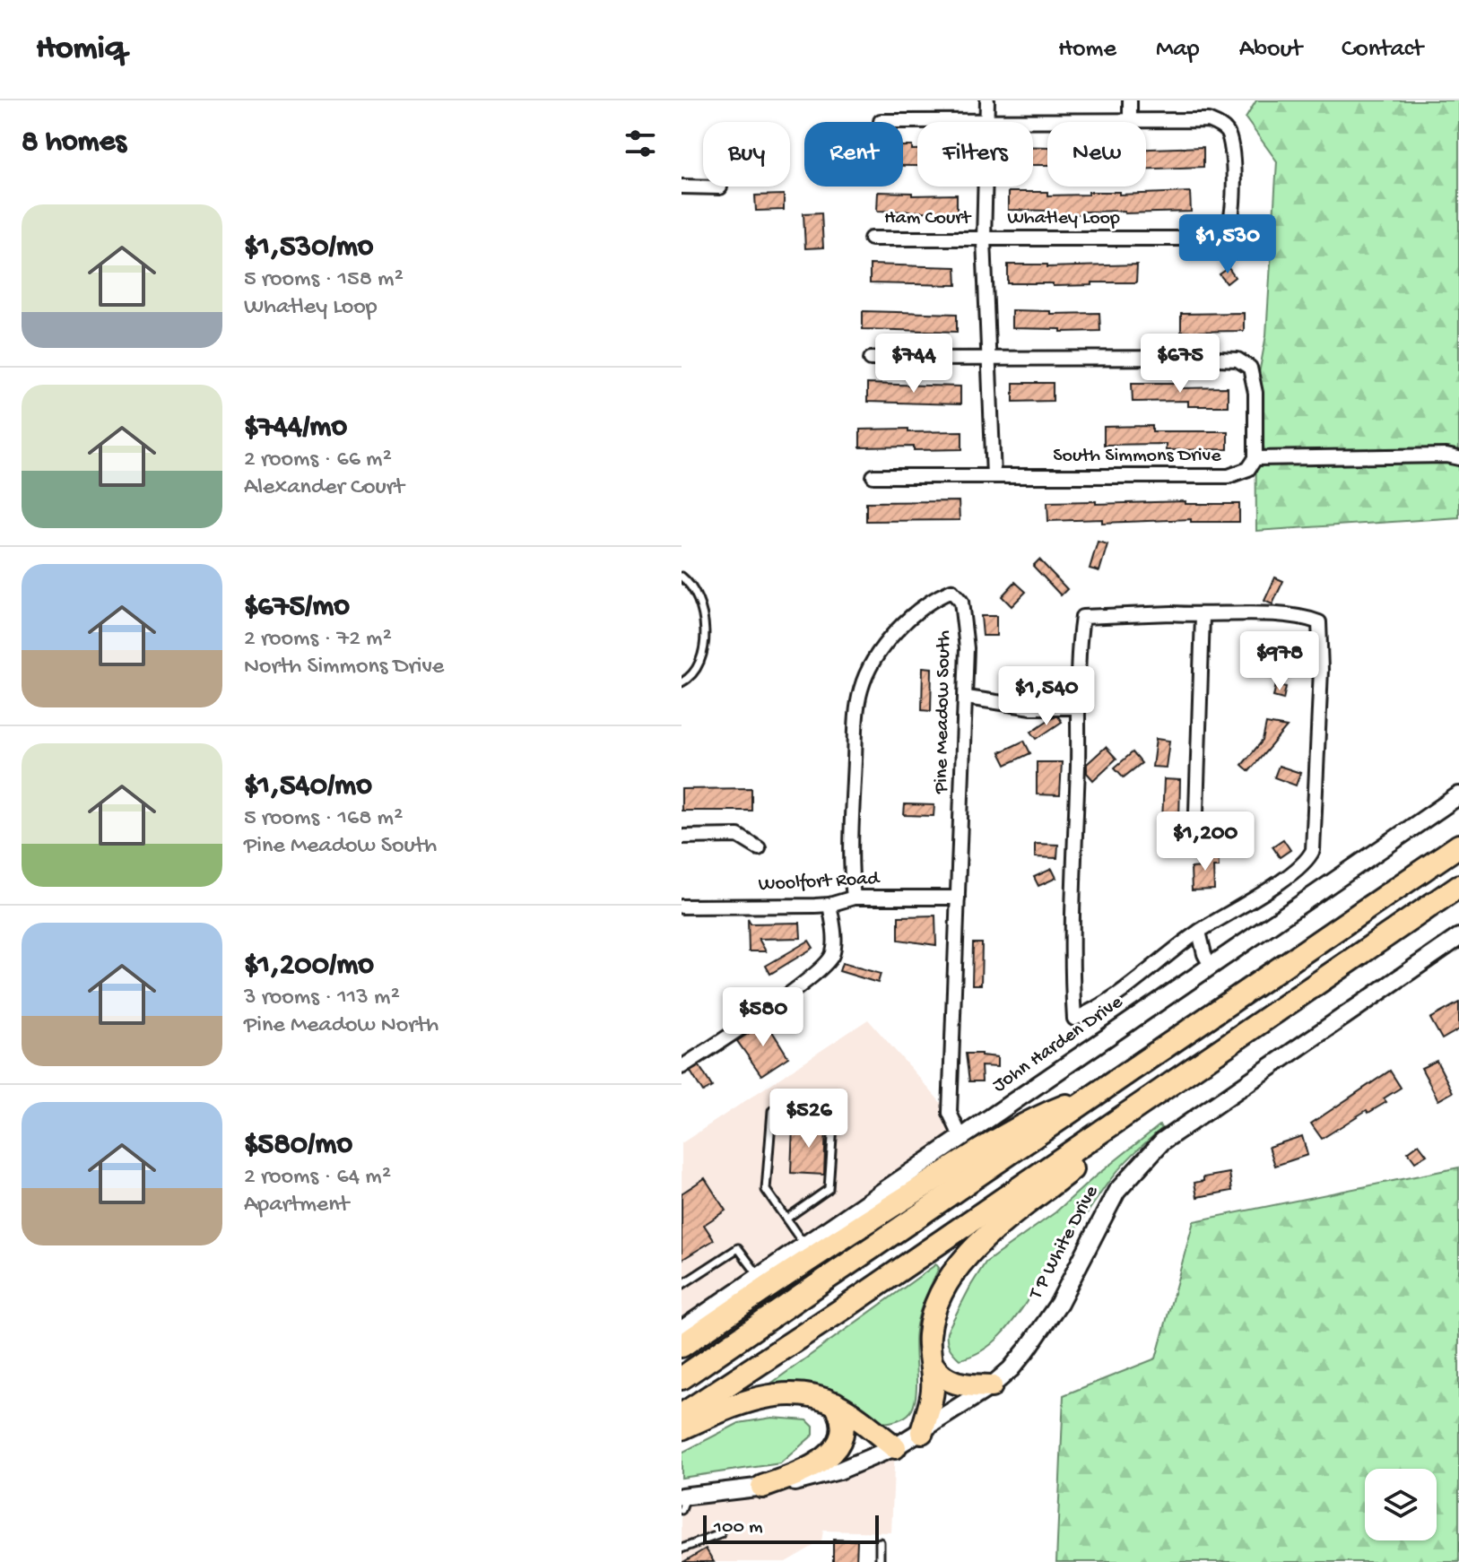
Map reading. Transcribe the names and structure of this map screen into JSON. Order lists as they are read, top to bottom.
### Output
{
  "streets": {
    "street": [
      "Ham Court",
      "Whatley Loop",
      "South Simmons Drive",
      "Pine Meadow South",
      "Woolfort Road",
      "John Harden Drive",
      "T P White Drive"
    ]
  },
  "crossings": [
    ["Ham Court", "Whatley Loop"],
    ["Pine Meadow South", "Woolfort Road"],
    ["Pine Meadow South", "John Harden Drive"]
  ],
  "scale_bar": "100 m",
  "page": {
    "header": "Homiq",
    "nav": [
      "Home",
      "Map",
      "About",
      "Contact"
    ],
    "heading": "8 homes",
    "chip": [
      "Buy",
      "Rent",
      "Filters",
      "New"
    ],
    "list": [
      {
        "name": "$1,530/mo",
        "note": "5 rooms · 158 m² · Whatley Loop"
      },
      {
        "name": "$744/mo",
        "note": "2 rooms · 66 m² · Alexander Court"
      },
      {
        "name": "$675/mo",
        "note": "2 rooms · 72 m² · North Simmons Drive"
      },
      {
        "name": "$1,540/mo",
        "note": "5 rooms · 168 m² · Pine Meadow South"
      },
      {
        "name": "$1,200/mo",
        "note": "3 rooms · 113 m² · Pine Meadow North"
      },
      {
        "name": "$580/mo",
        "note": "2 rooms · 64 m² · Apartment"
      }
    ],
    "price": [
      "$1,530",
      "$744",
      "$675",
      "$978",
      "$1,540",
      "$1,200",
      "$580",
      "$526"
    ],
    "scale": "100 m"
  }
}
